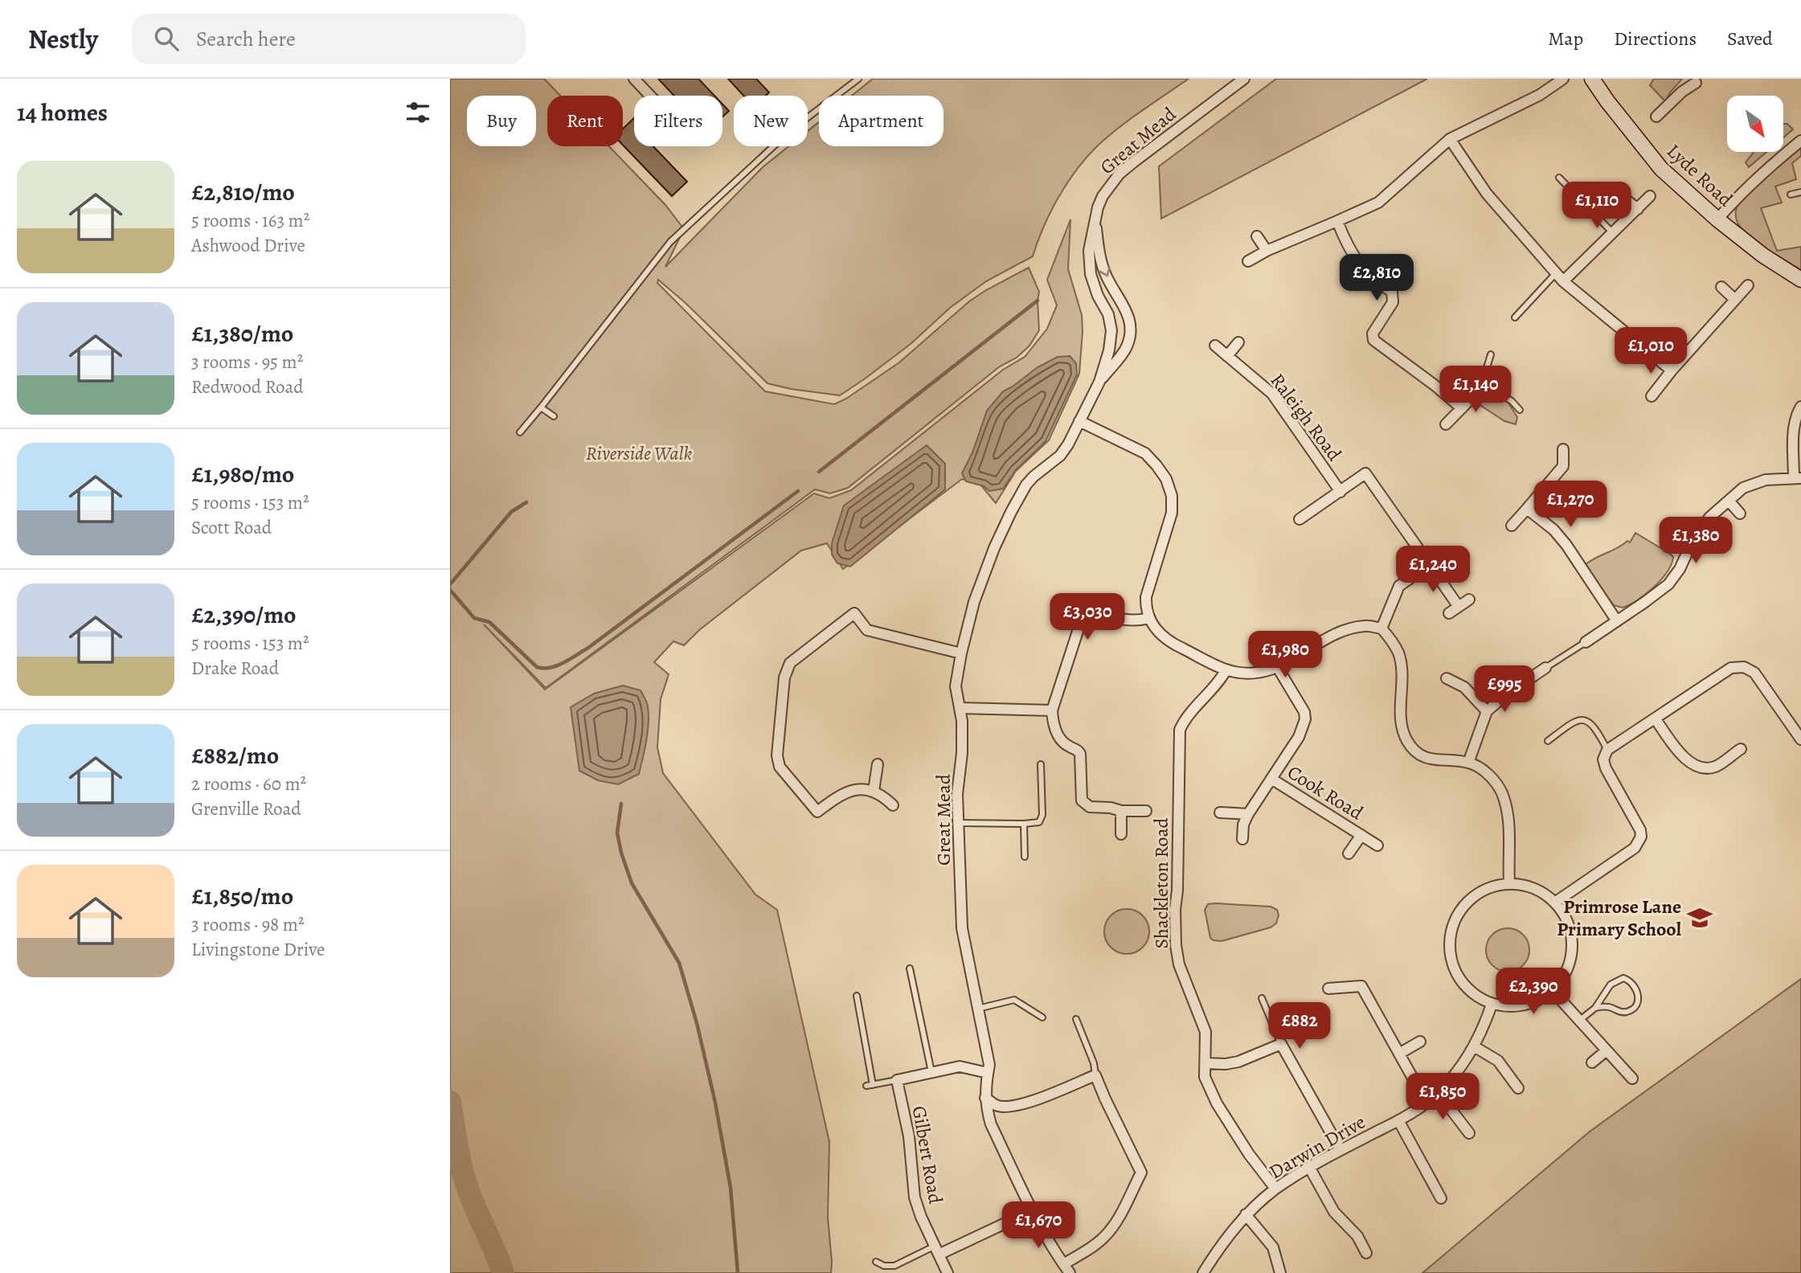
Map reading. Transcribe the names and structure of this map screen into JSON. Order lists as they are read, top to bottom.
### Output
{
  "streets": {
    "street": [
      "Great Mead",
      "Lyde Road",
      "Raleigh Road",
      "Cook Road",
      "Shackleton Road",
      "Darwin Drive",
      "Gilbert Road"
    ]
  },
  "crossings": [
    ["Shackleton Road", "Darwin Drive"]
  ],
  "parks": ["Riverside Walk"],
  "places": {
    "school or university": ["Primrose Lane Primary School"]
  },
  "north": "bottom right",
  "page": {
    "header": "Nestly",
    "search": "Search here",
    "nav": ["Map", "Directions", "Saved"],
    "heading": "14 homes",
    "chip": [
      "Buy",
      "Rent",
      "Filters",
      "New",
      "Apartment"
    ],
    "list": [
      {
        "name": "£2,810/mo",
        "note": "5 rooms · 163 m² · Ashwood Drive"
      },
      {
        "name": "£1,380/mo",
        "note": "3 rooms · 95 m² · Redwood Road"
      },
      {
        "name": "£1,980/mo",
        "note": "5 rooms · 153 m² · Scott Road"
      },
      {
        "name": "£2,390/mo",
        "note": "5 rooms · 153 m² · Drake Road"
      },
      {
        "name": "£882/mo",
        "note": "2 rooms · 60 m² · Grenville Road"
      },
      {
        "name": "£1,850/mo",
        "note": "3 rooms · 98 m² · Livingstone Drive"
      }
    ],
    "price": [
      "£1,110",
      "£2,810",
      "£1,010",
      "£1,140",
      "£1,270",
      "£1,380",
      "£1,240",
      "£3,030",
      "£1,980",
      "£995",
      "£2,390",
      "£882",
      "£1,850",
      "£1,670"
    ]
  }
}
